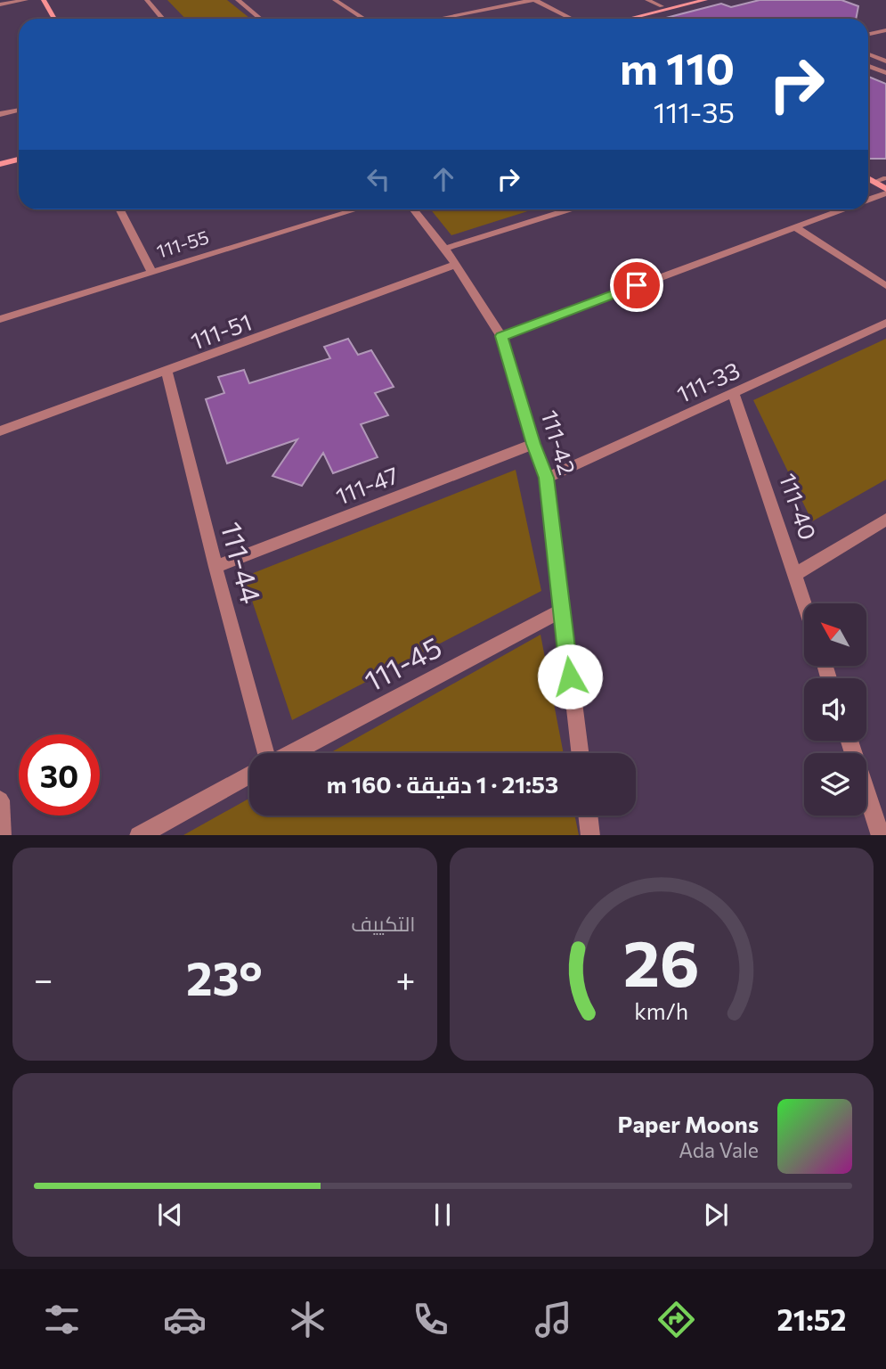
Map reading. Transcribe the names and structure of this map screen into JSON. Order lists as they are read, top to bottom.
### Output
{
  "streets": {
    "street": [
      "111-55",
      "111-51",
      "111-33",
      "111-42",
      "111-47",
      "111-40",
      "111-44",
      "111-45"
    ]
  },
  "crossings": [
    ["111-51", "111-42"],
    ["111-51", "111-44"],
    ["111-33", "111-42"],
    ["111-33", "111-40"],
    ["111-42", "111-47"],
    ["111-42", "111-45"],
    ["111-47", "111-44"]
  ],
  "north": "top left",
  "page": {
    "turn": ["110 m", "111-35"],
    "limit": "30",
    "trip": "21:53 · 1 دقيقة · 160 m",
    "tile": "التكييف",
    "heat": ["−", "23°", "+"],
    "song": ["Paper Moons", "Ada Vale"],
    "tabs": "21:52",
    "gauge": ["26", "km/h"]
  }
}
